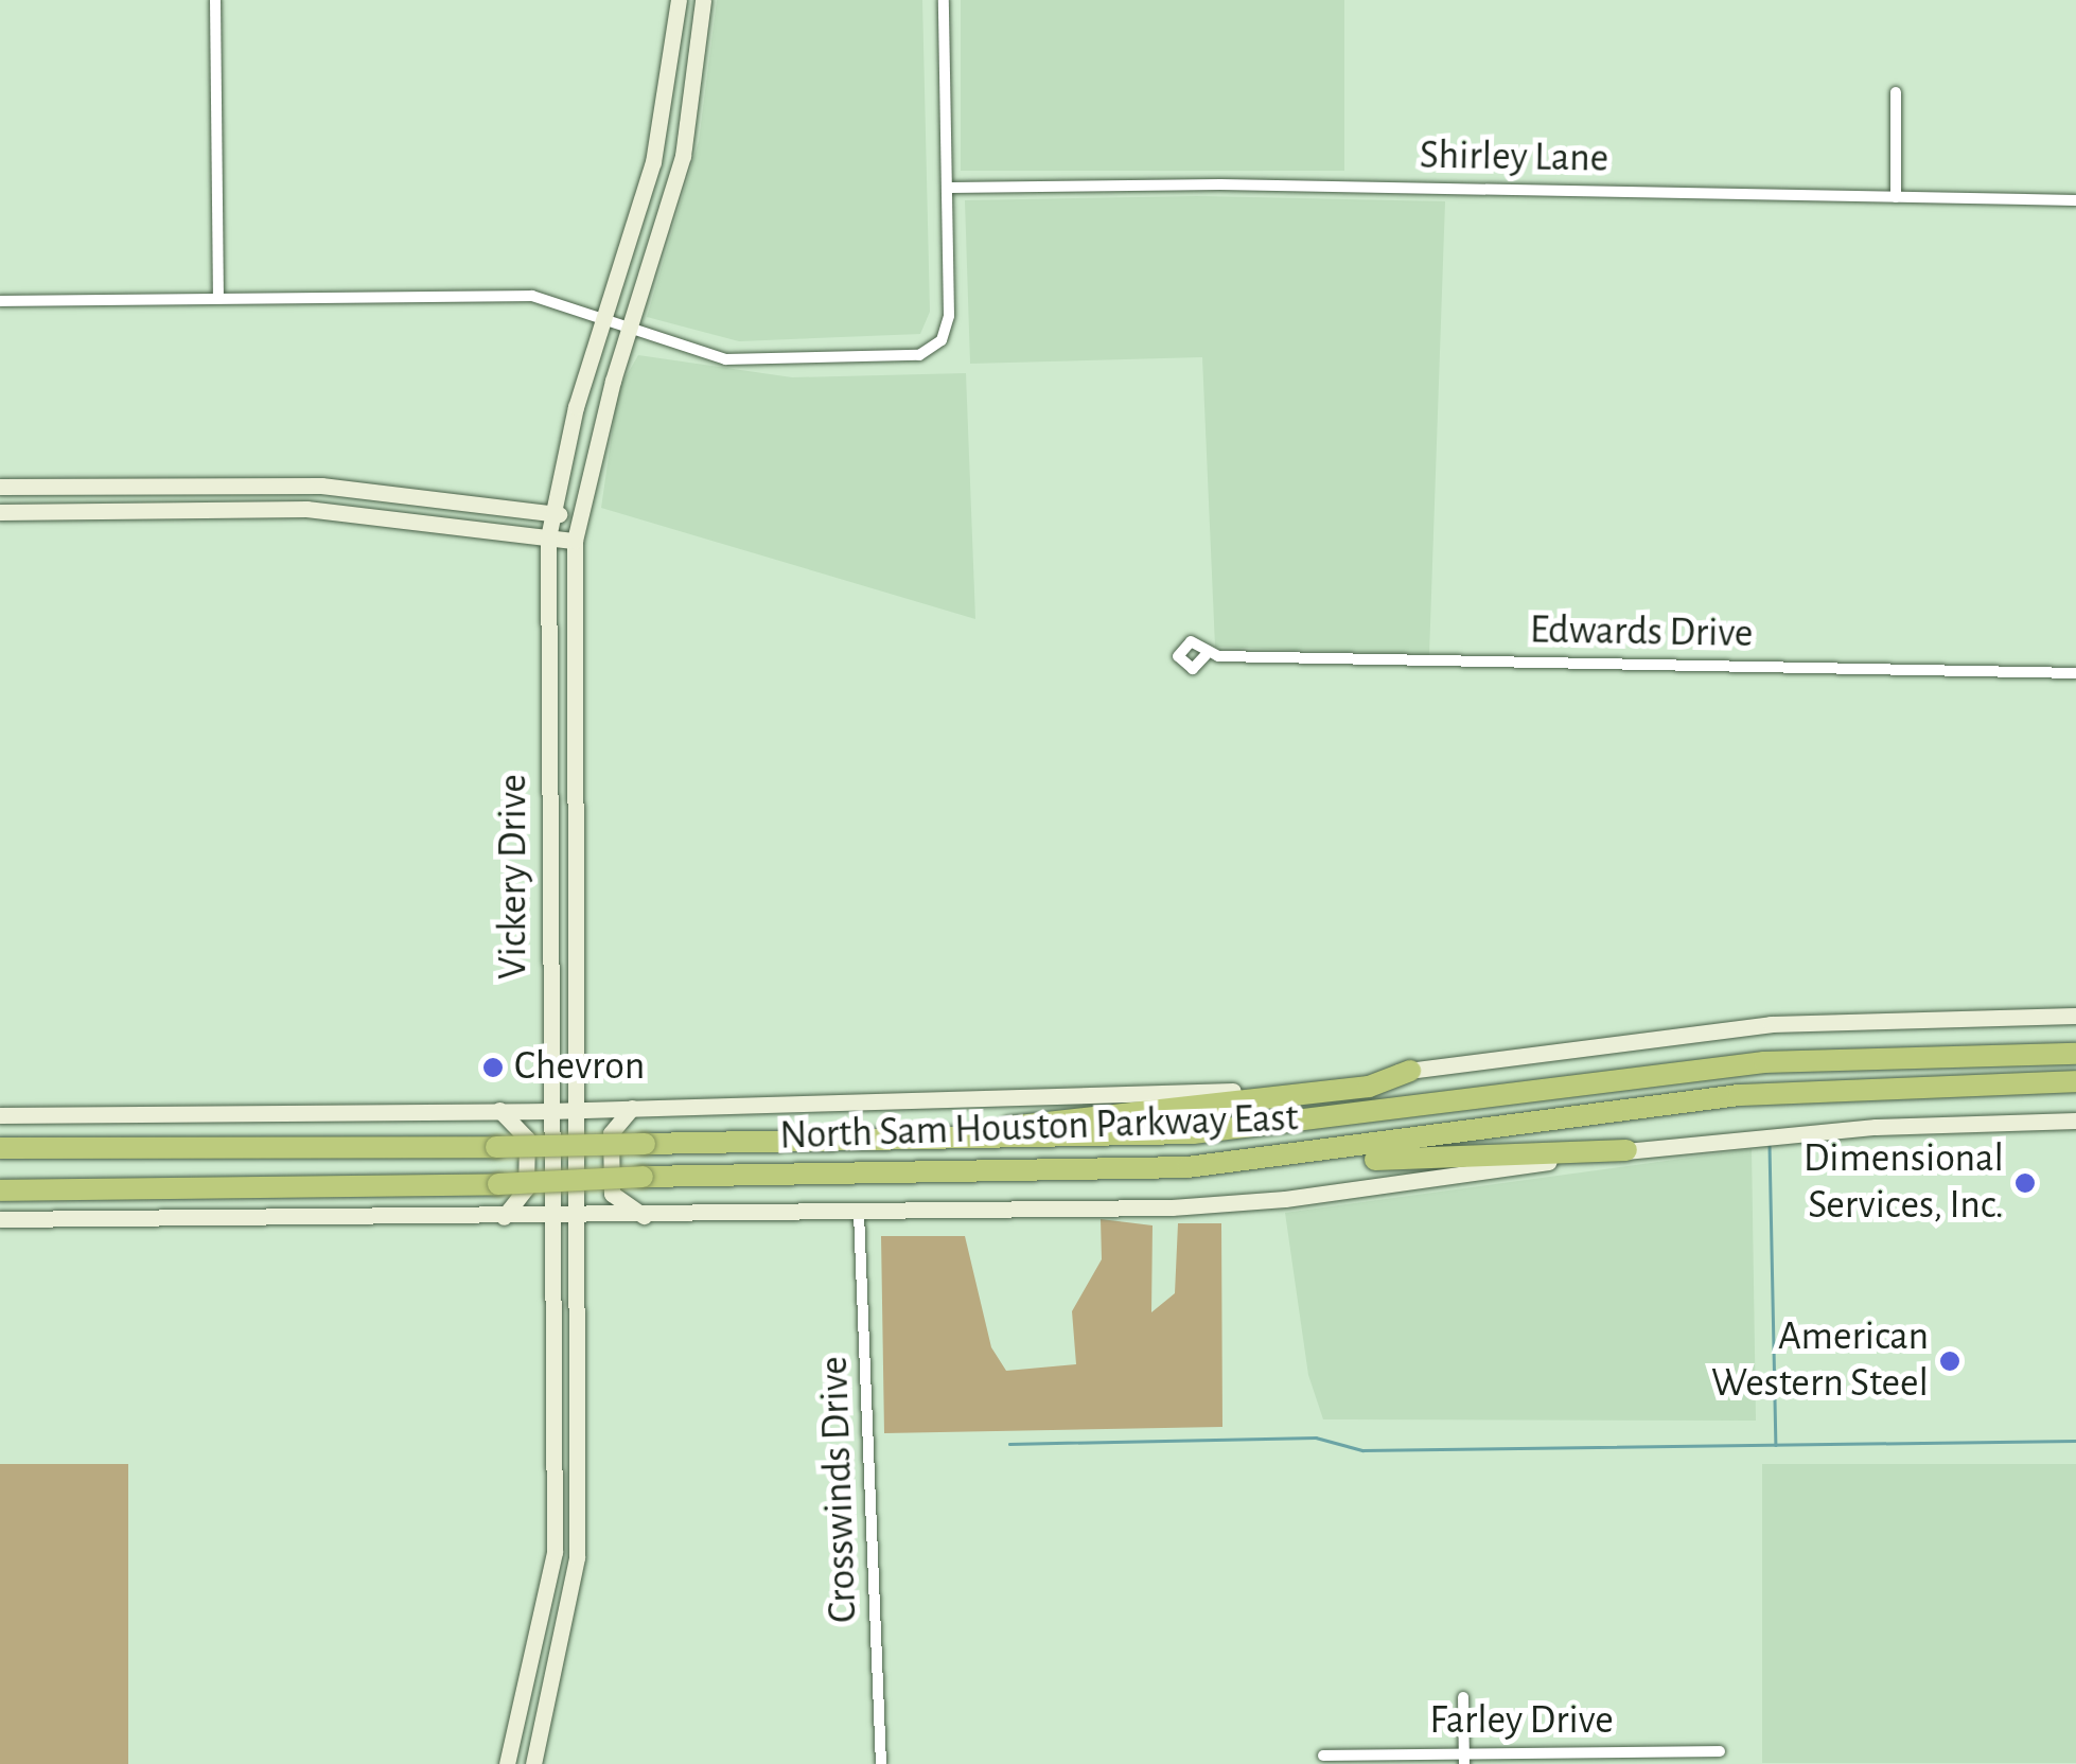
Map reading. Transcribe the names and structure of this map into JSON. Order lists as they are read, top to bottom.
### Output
{
  "streets": {
    "highway": ["North Sam Houston Parkway East"],
    "main road": ["Vickery Drive"],
    "street": [
      "Shirley Lane",
      "Edwards Drive",
      "Crosswinds Drive",
      "Farley Drive"
    ]
  },
  "crossings": [
    ["Vickery Drive", "North Sam Houston Parkway East"],
    ["North Sam Houston Parkway East", "Crosswinds Drive"]
  ],
  "places": ["Chevron", "Dimensional Services, Inc.", "American Western Steel"]
}
